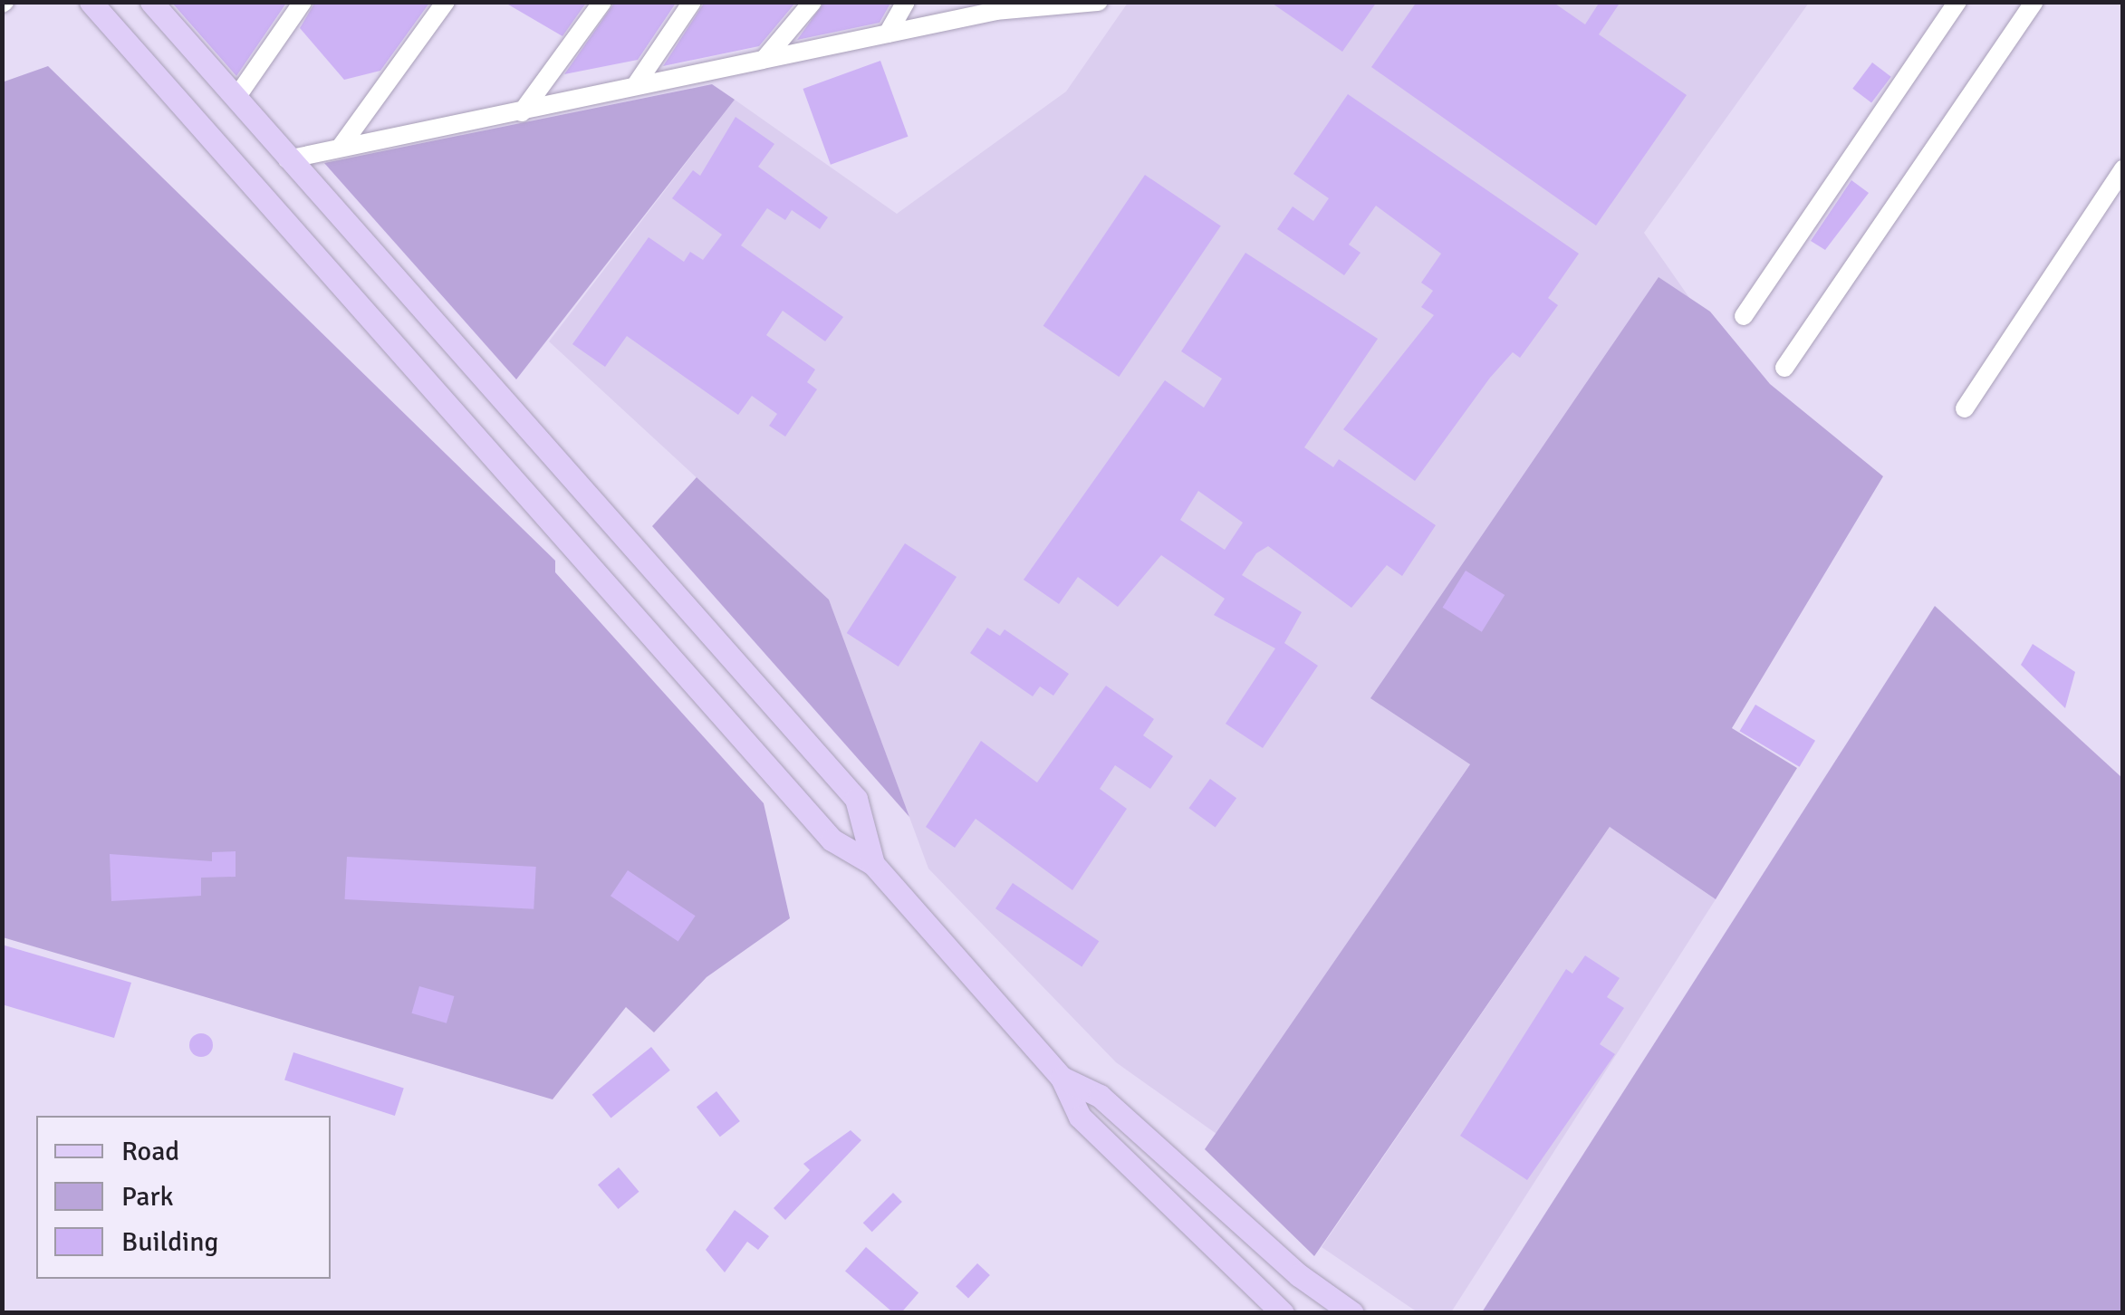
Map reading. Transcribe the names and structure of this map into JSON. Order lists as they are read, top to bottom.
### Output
{
  "legend": ["Road", "Park", "Building"]
}
